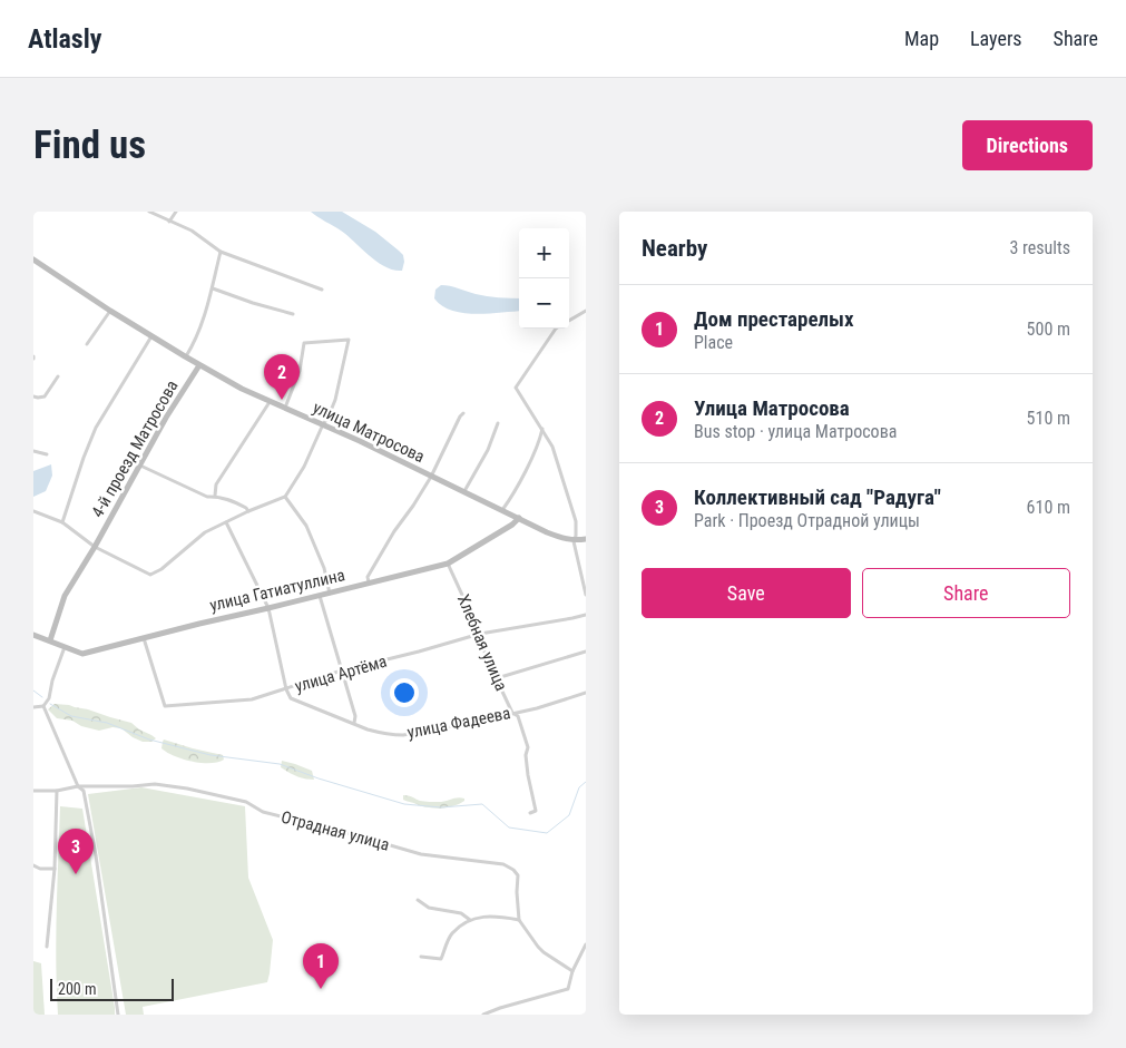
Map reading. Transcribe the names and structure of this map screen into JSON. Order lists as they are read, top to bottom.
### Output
{
  "streets": {
    "street": [
      "улица Матросова",
      "4-й проезд Матросова",
      "улица Гатиатуллина",
      "Хлебная улица",
      "улица Артёма",
      "улица Фадеева",
      "Отрадная улица"
    ]
  },
  "crossings": [
    ["улица Матросова", "4-й проезд Матросова"],
    ["улица Матросова", "улица Гатиатуллина"],
    ["4-й проезд Матросова", "улица Гатиатуллина"],
    ["улица Гатиатуллина", "Хлебная улица"],
    ["улица Гатиатуллина", "улица Артёма"],
    ["Хлебная улица", "улица Артёма"],
    ["Хлебная улица", "улица Фадеева"],
    ["улица Артёма", "улица Фадеева"]
  ],
  "scale_bar": "200 m",
  "page": {
    "header": "Atlasly",
    "nav": ["Map", "Layers", "Share"],
    "buttons": [
      "Directions",
      ["Save", "Share"]
    ],
    "title": "Find us",
    "heading": ["Nearby", "3 results"],
    "map_buttons": ["+", "−"],
    "list": [
      {
        "mark": "1",
        "name": "Дом престарелых",
        "note": "Place",
        "value": "500 m"
      },
      {
        "mark": "2",
        "name": "Улица Матросова",
        "note": "Bus stop · улица Матросова",
        "value": "510 m"
      },
      {
        "mark": "3",
        "name": "Коллективный сад \"Радуга\"",
        "note": "Park · Проезд Отрадной улицы",
        "value": "610 m"
      }
    ],
    "pins": ["2", "3", "1"],
    "scale": "200 m"
  }
}
